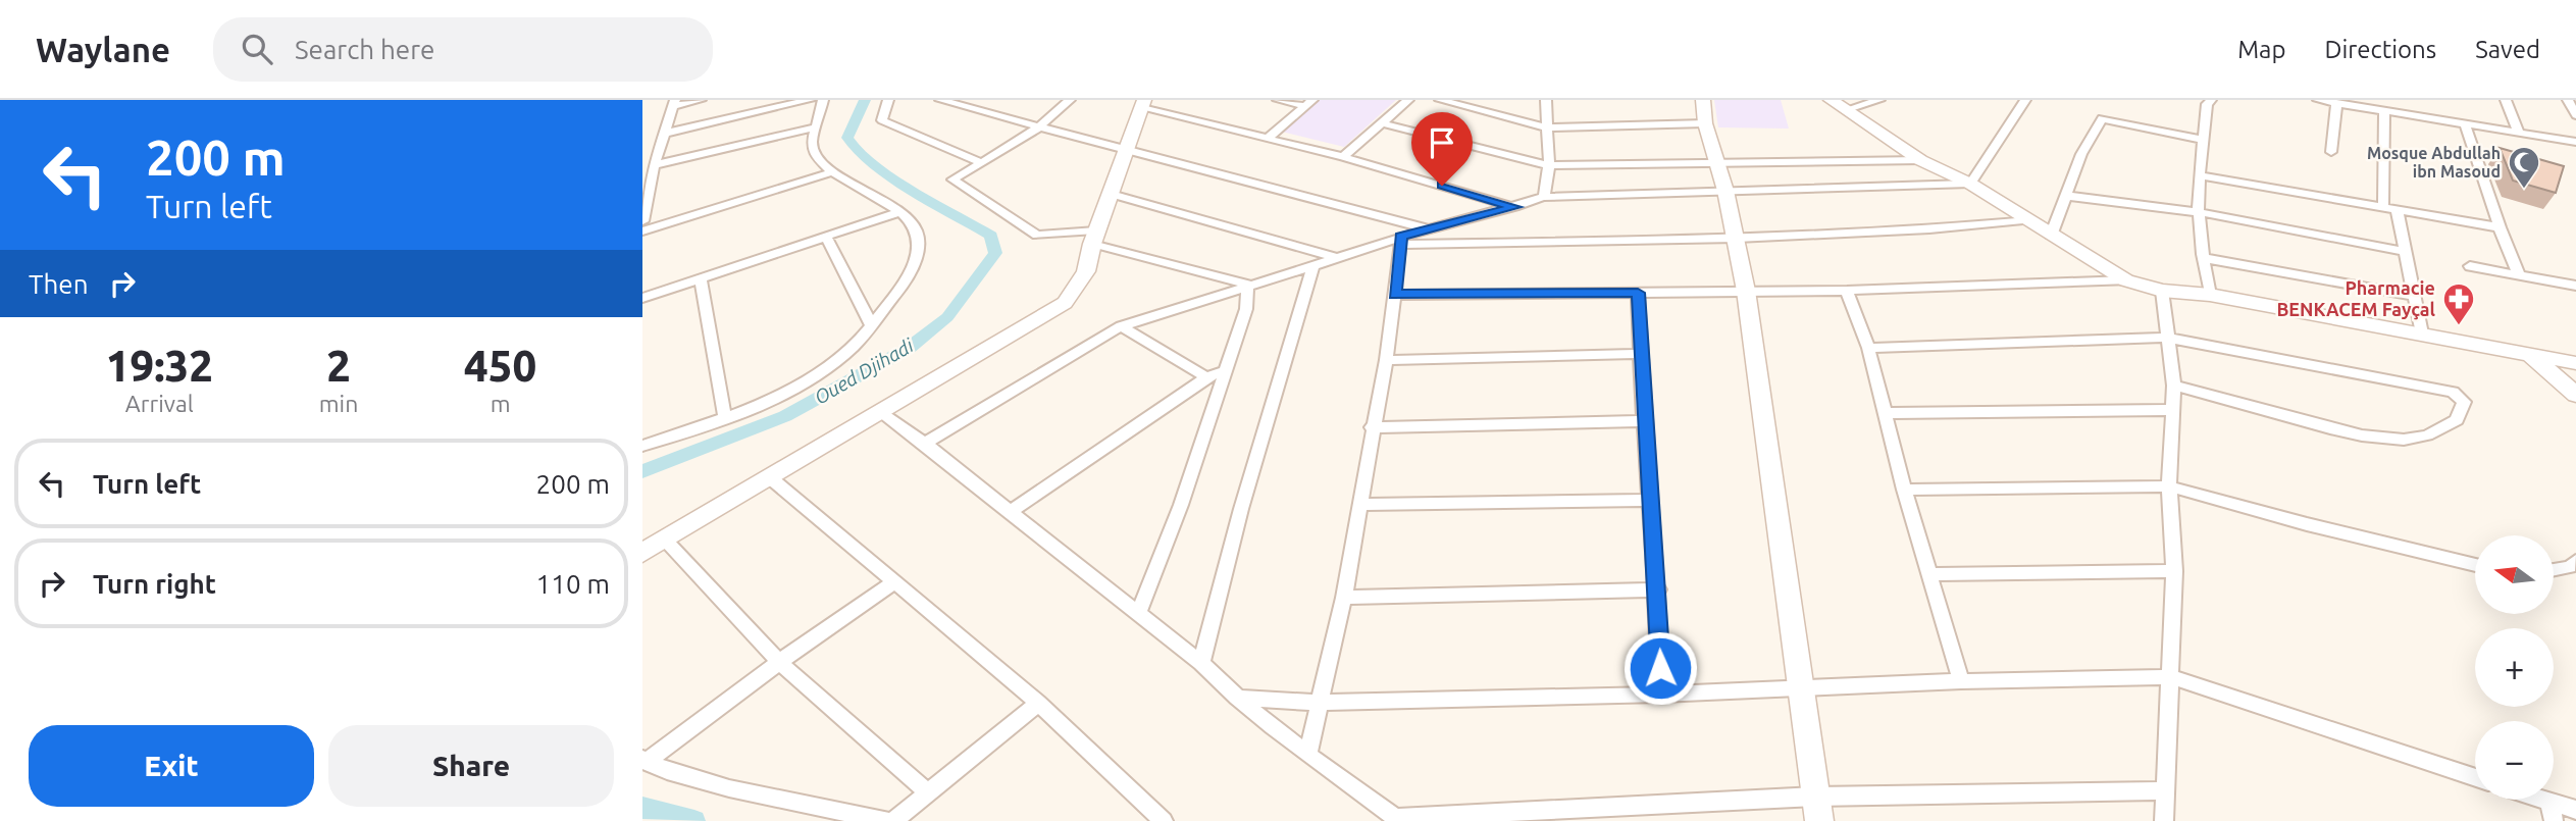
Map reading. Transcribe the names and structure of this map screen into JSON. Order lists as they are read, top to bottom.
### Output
{
  "water": ["Oued Djihadi"],
  "places": {
    "mosque": ["Mosque Abdullah ibn Masoud"],
    "pharmacy": ["Pharmacie BENKACEM Fayçal"]
  },
  "north": "left",
  "page": {
    "header": "Waylane",
    "search": "Search here",
    "nav": ["Map", "Directions", "Saved"],
    "turn": ["200 m", "Turn left"],
    "then": "Then",
    "eta": [
      "19:32",
      "Arrival",
      "2",
      "min",
      "450",
      "m"
    ],
    "list": [
      {
        "name": "Turn left",
        "value": "200 m"
      },
      {
        "name": "Turn right",
        "value": "110 m"
      }
    ],
    "map_buttons": ["+", "−"],
    "buttons": ["Exit", "Share"]
  }
}
